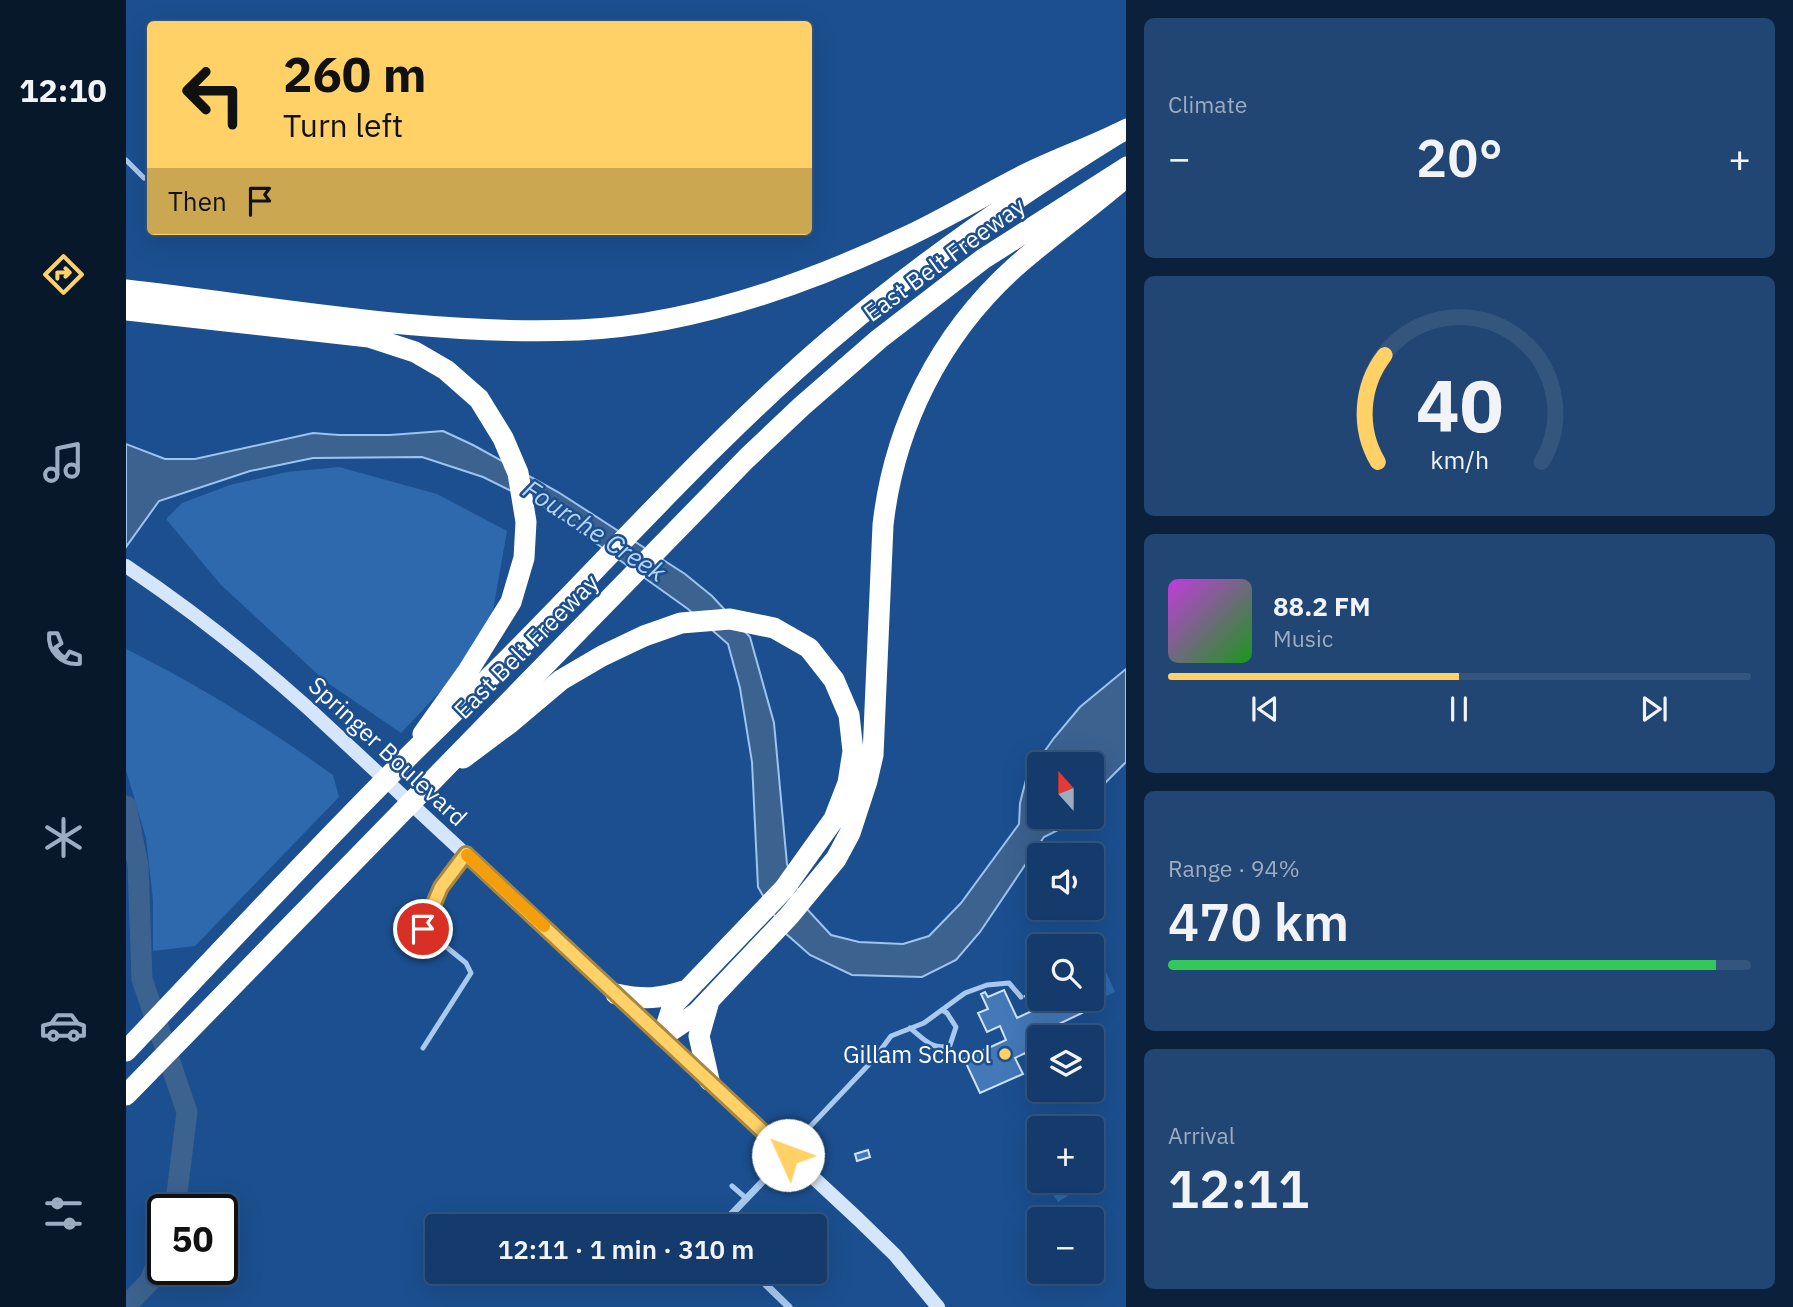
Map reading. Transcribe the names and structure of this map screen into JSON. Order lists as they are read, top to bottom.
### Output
{
  "streets": {
    "highway": ["East Belt Freeway"],
    "main road": ["Springer Boulevard"]
  },
  "water": ["Fourche Creek"],
  "places": ["Gillam School"],
  "north": "top",
  "page": {
    "tabs": "12:10",
    "tile": [
      "Climate",
      ["Range · 94%", "470 km"],
      ["Arrival", "12:11"]
    ],
    "turn": ["260 m", "Turn left"],
    "heat": ["−", "20°", "+"],
    "then": "Then",
    "song": ["88.2 FM", "Music"],
    "map_buttons": ["+", "−"],
    "limit": "50",
    "trip": "12:11 · 1 min · 310 m",
    "gauge": ["40", "km/h"]
  }
}
